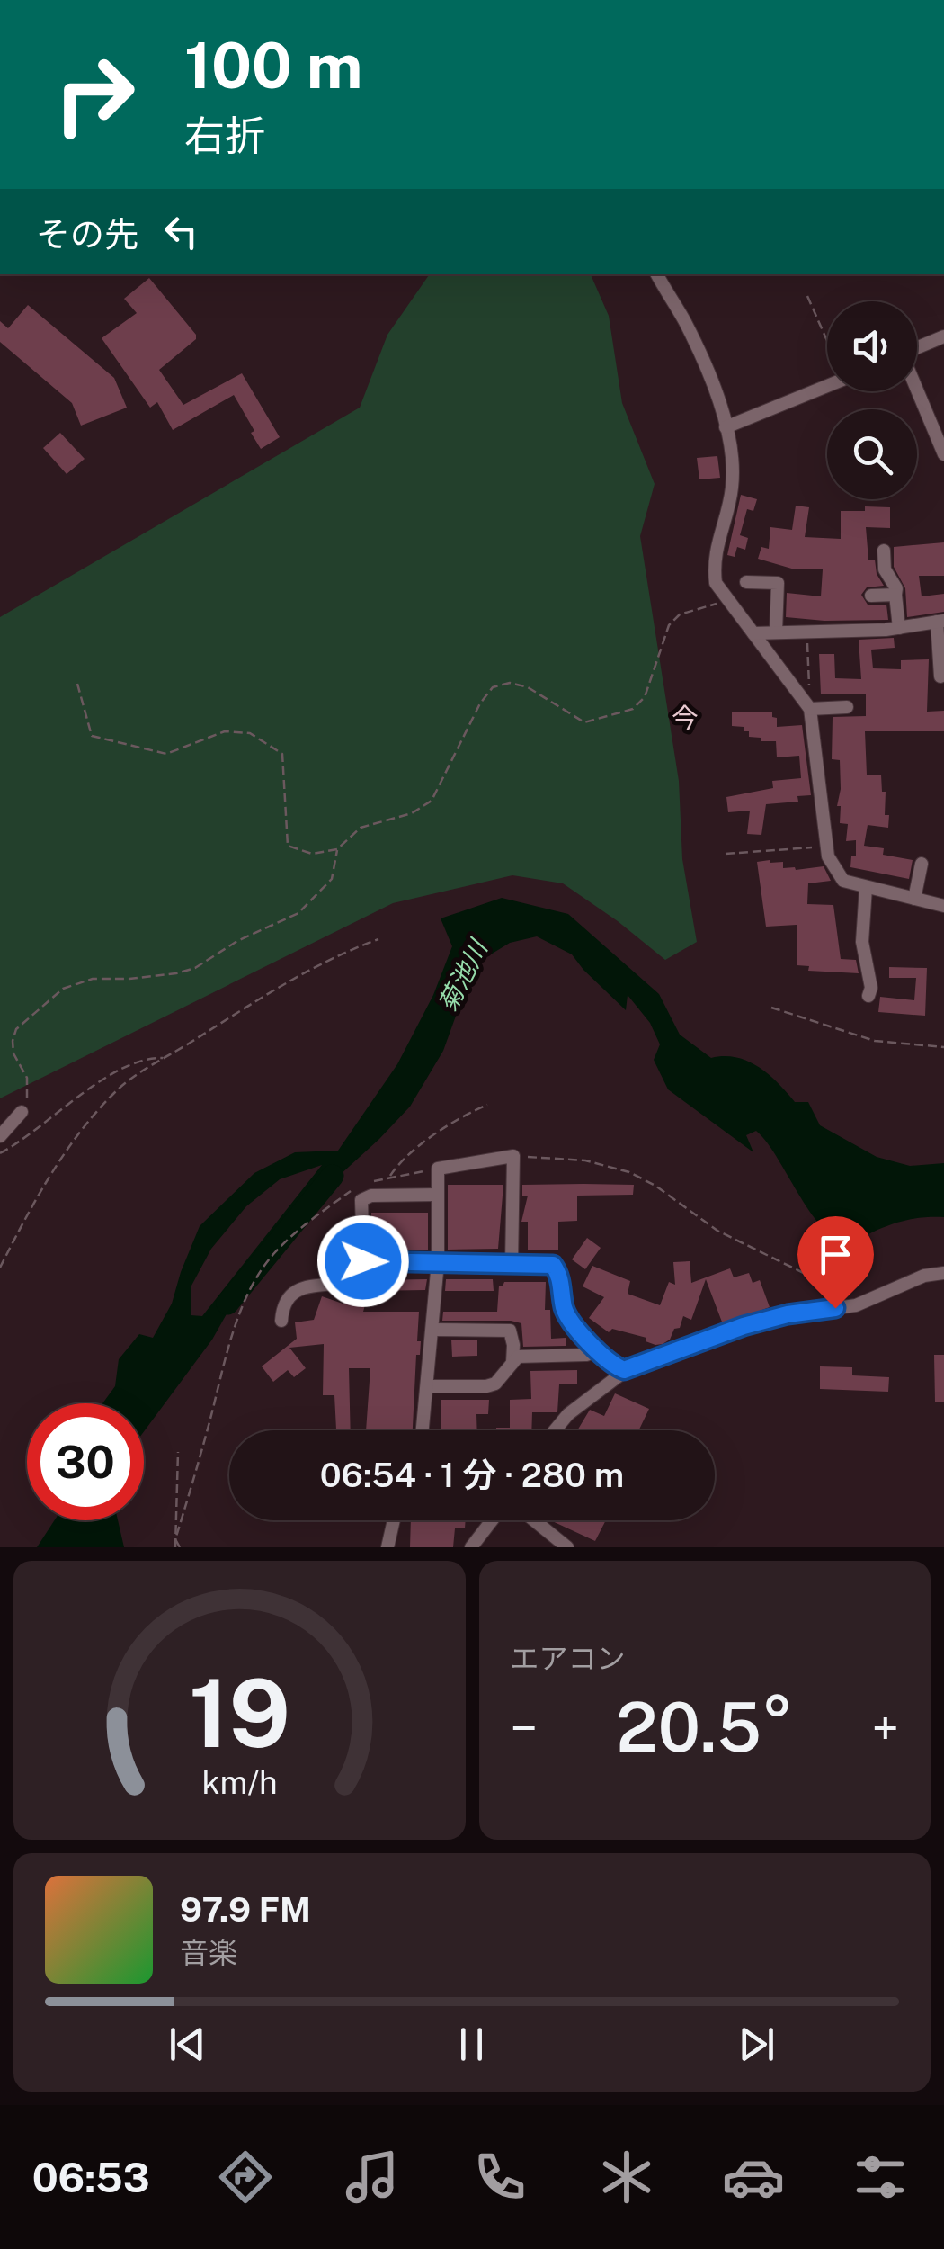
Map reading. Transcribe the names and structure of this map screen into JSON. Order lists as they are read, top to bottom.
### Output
{
  "districts": ["今"],
  "water": ["菊池川"],
  "page": {
    "turn": ["100 m", "右折"],
    "then": "その先",
    "limit": "30",
    "trip": "06:54 · 1 分 · 280 m",
    "tile": "エアコン",
    "heat": ["−", "20.5°", "+"],
    "song": ["97.9 FM", "音楽"],
    "tabs": "06:53",
    "gauge": ["19", "km/h"]
  }
}
